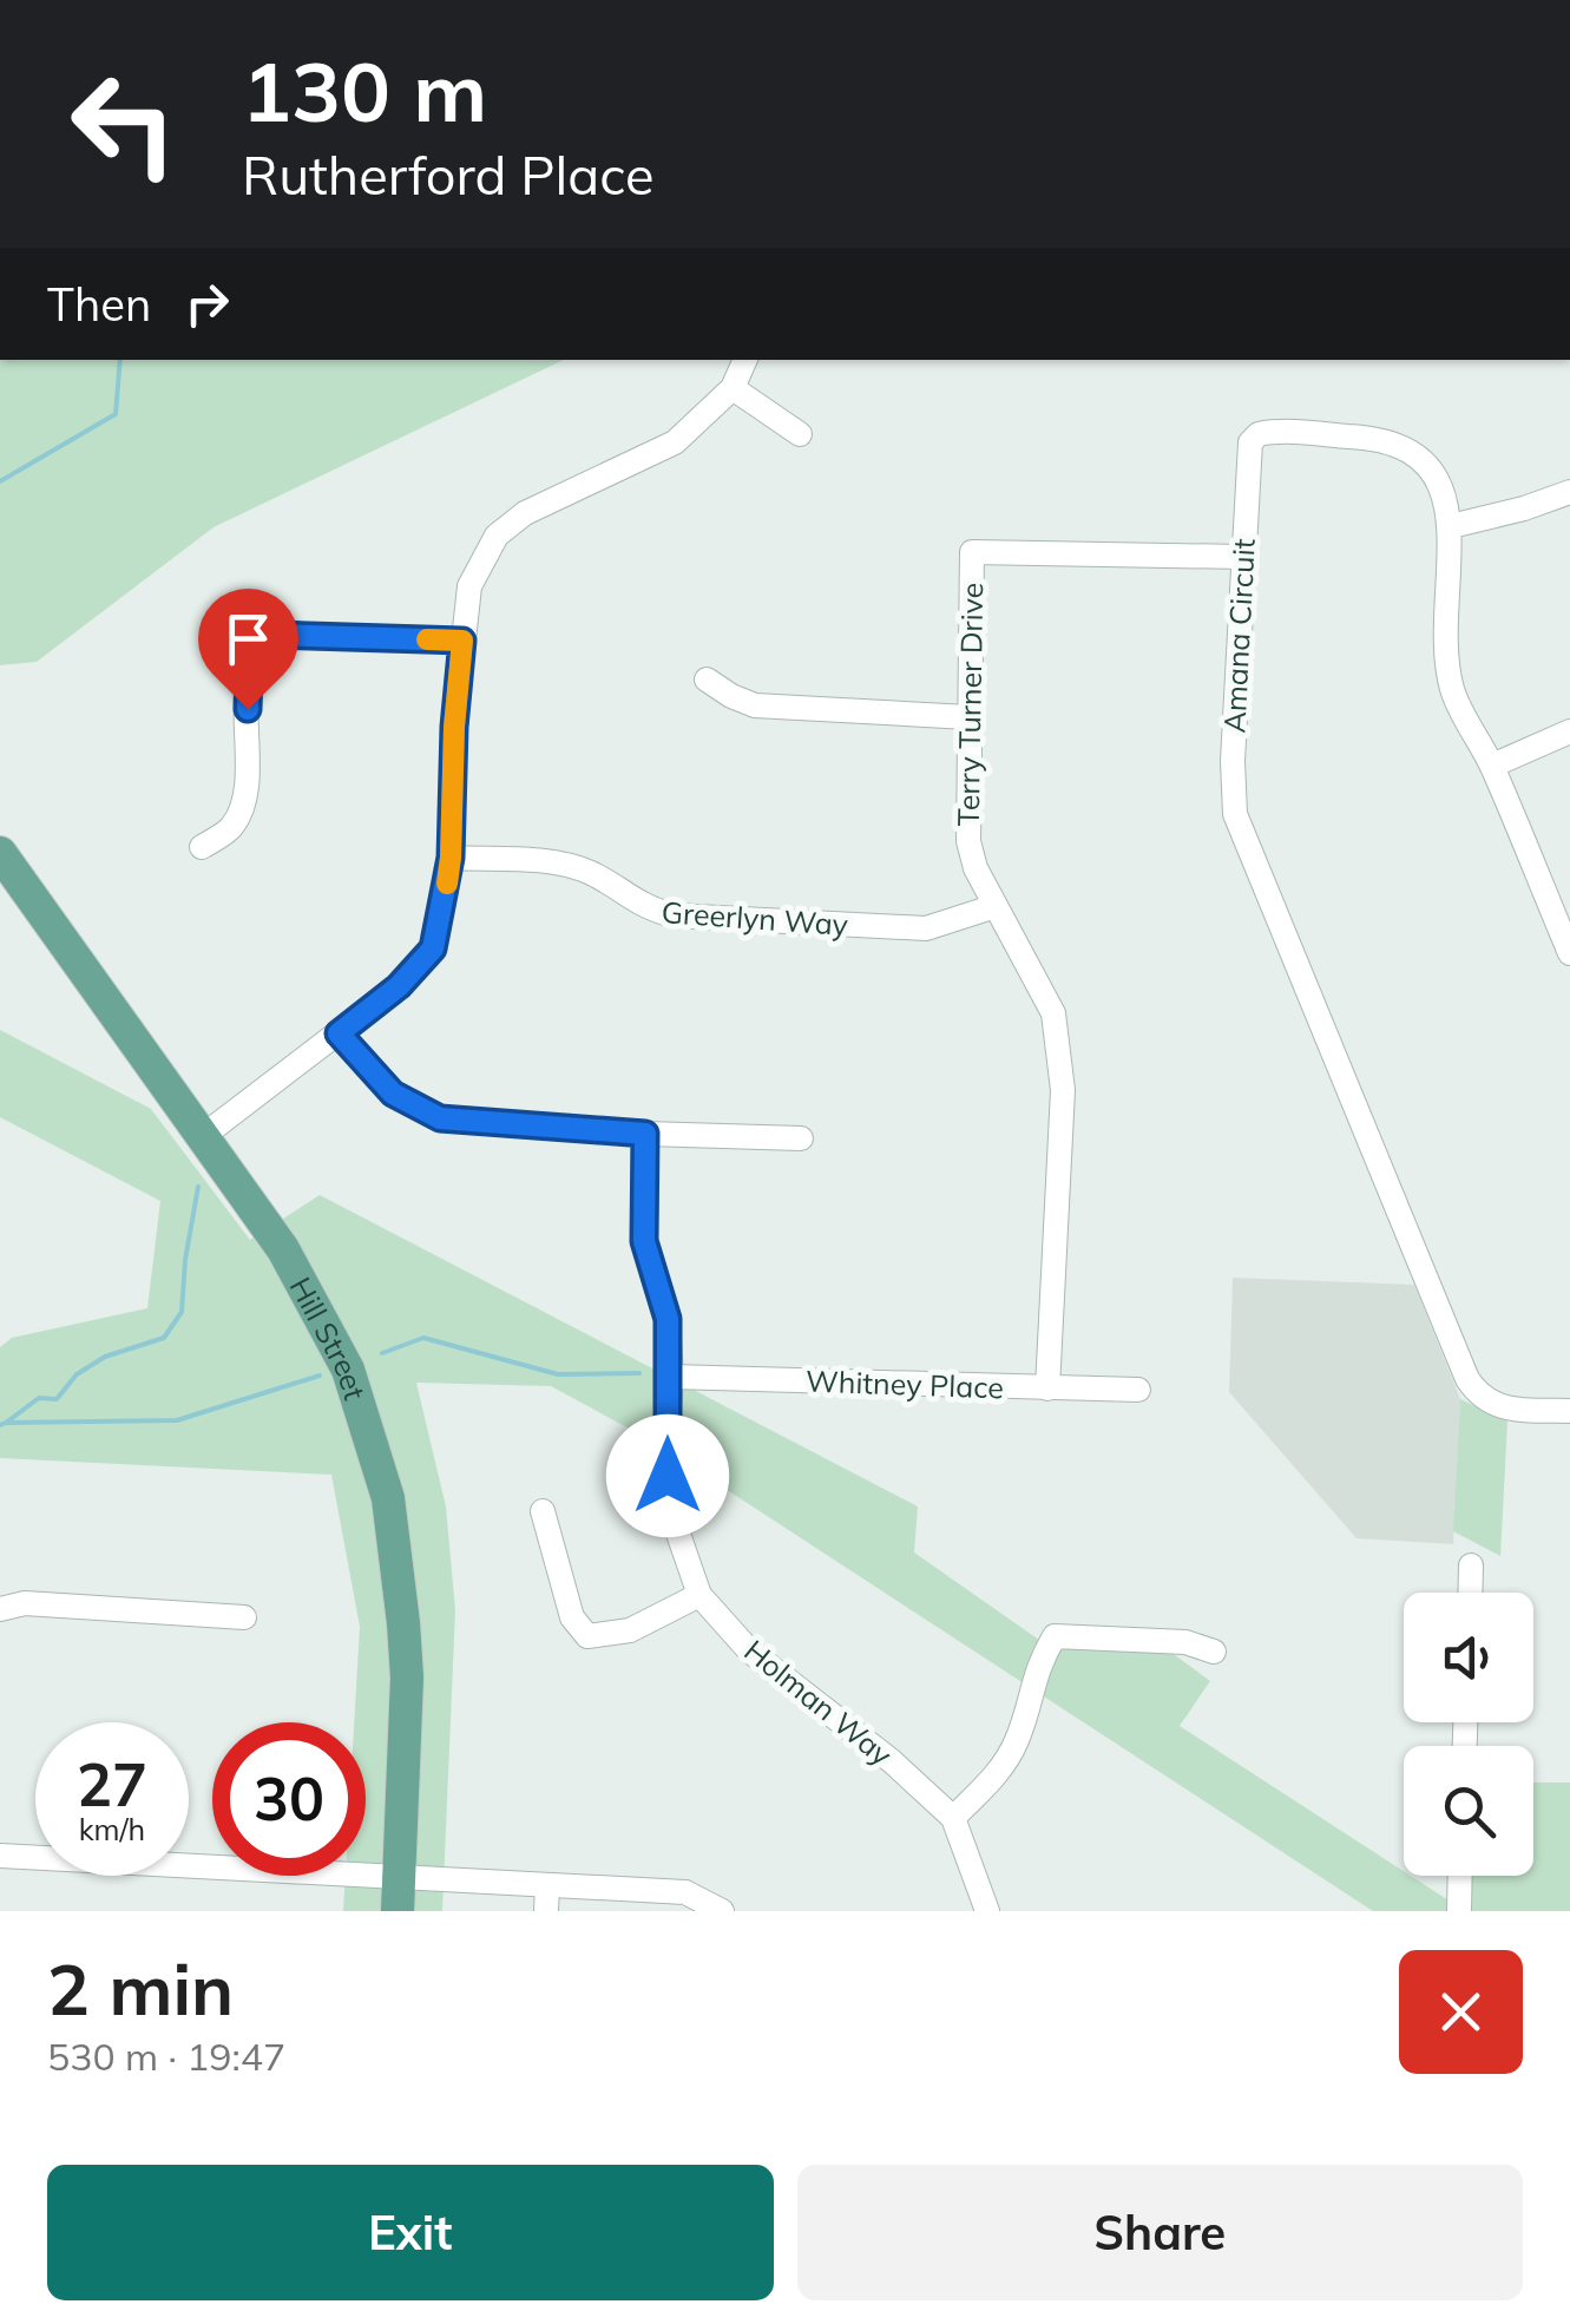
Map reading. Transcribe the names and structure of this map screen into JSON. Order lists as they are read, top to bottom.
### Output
{
  "streets": {
    "main road": ["Hill Street"],
    "street": [
      "Amana Circuit",
      "Terry Turner Drive",
      "Greerlyn Way",
      "Whitney Place",
      "Holman Way"
    ]
  },
  "crossings": [
    ["Amana Circuit", "Terry Turner Drive"],
    ["Terry Turner Drive", "Greerlyn Way"],
    ["Terry Turner Drive", "Whitney Place"],
    ["Whitney Place", "Holman Way"]
  ],
  "page": {
    "turn": ["130 m", "Rutherford Place"],
    "then": "Then",
    "speed": "27 km/h",
    "limit": "30",
    "heading": ["2 min", "530 m · 19:47"],
    "buttons": ["Exit", "Share"]
  }
}
